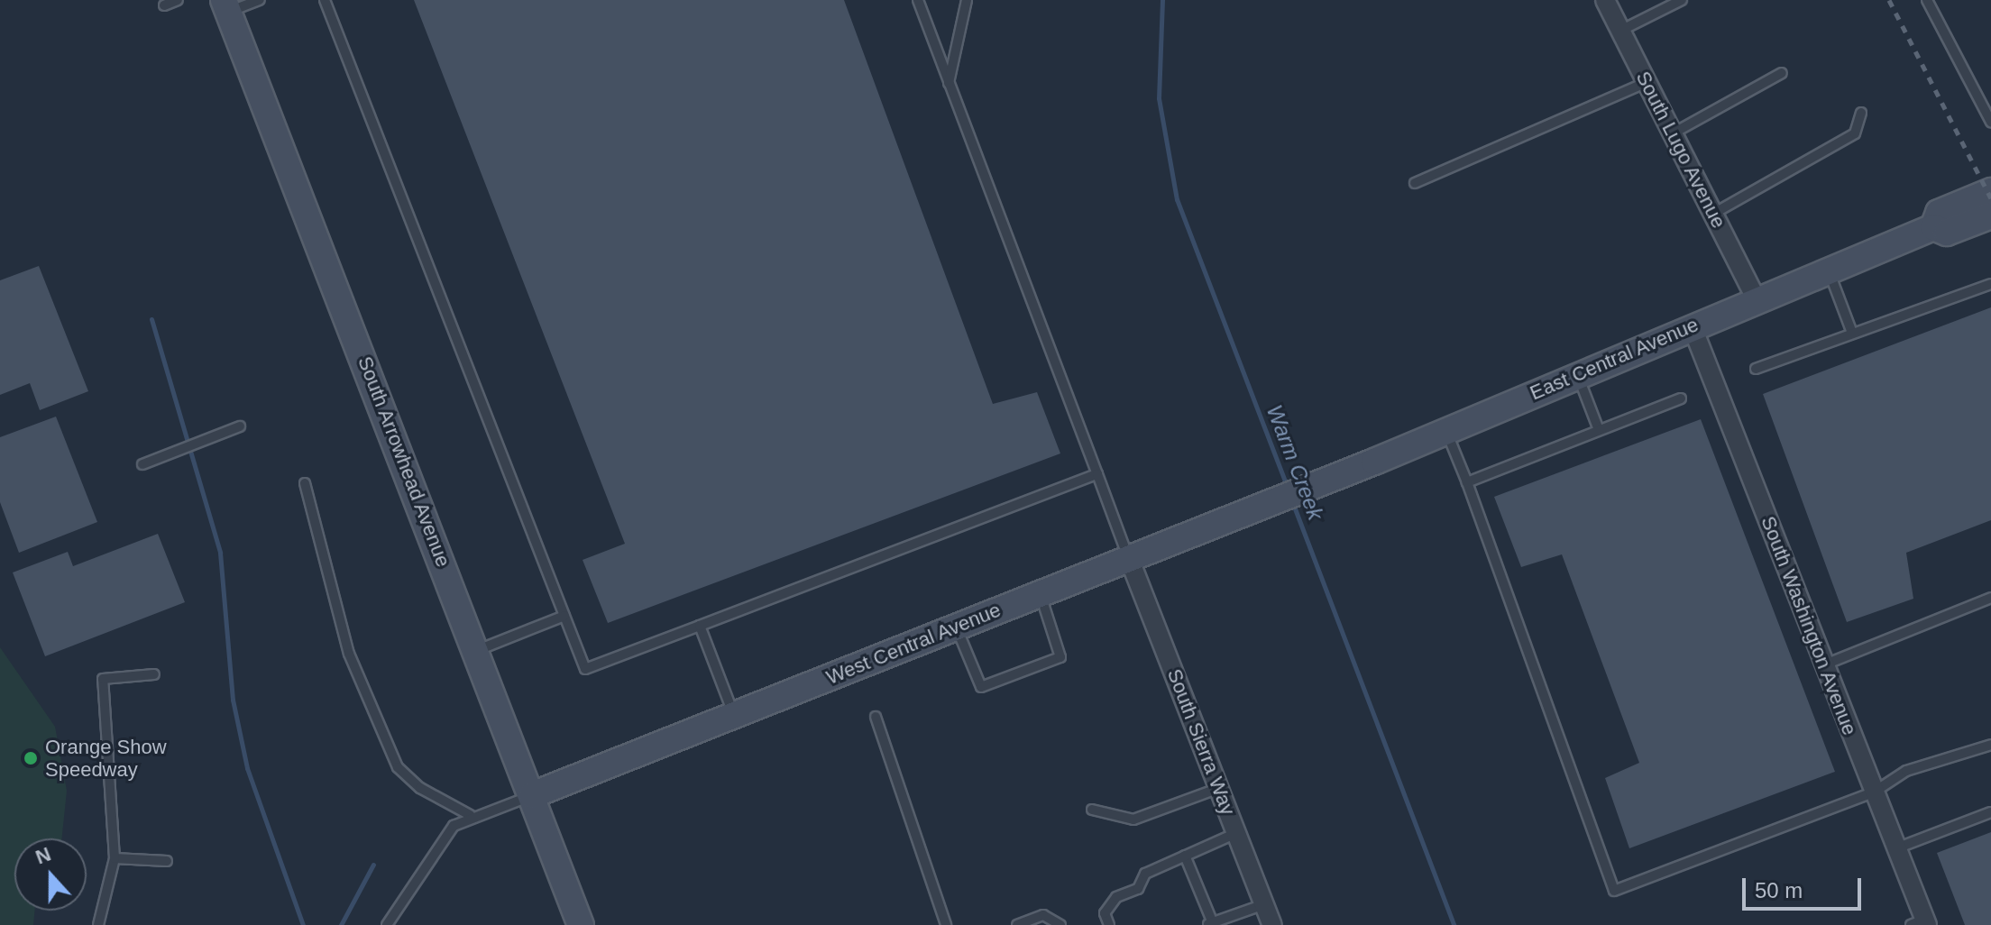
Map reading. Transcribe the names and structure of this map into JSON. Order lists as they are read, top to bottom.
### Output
{
  "streets": {
    "street": [
      "South Lugo Avenue",
      "East Central Avenue",
      "South Arrowhead Avenue",
      "South Washington Avenue",
      "West Central Avenue",
      "South Sierra Way"
    ]
  },
  "crossings": [
    ["South Lugo Avenue", "East Central Avenue"],
    ["East Central Avenue", "South Washington Avenue"],
    ["East Central Avenue", "West Central Avenue"],
    ["South Arrowhead Avenue", "West Central Avenue"],
    ["West Central Avenue", "South Sierra Way"]
  ],
  "water": ["Warm Creek"],
  "places": ["Orange Show Speedway"],
  "scale_bar": "50 m",
  "north": "top"
}
